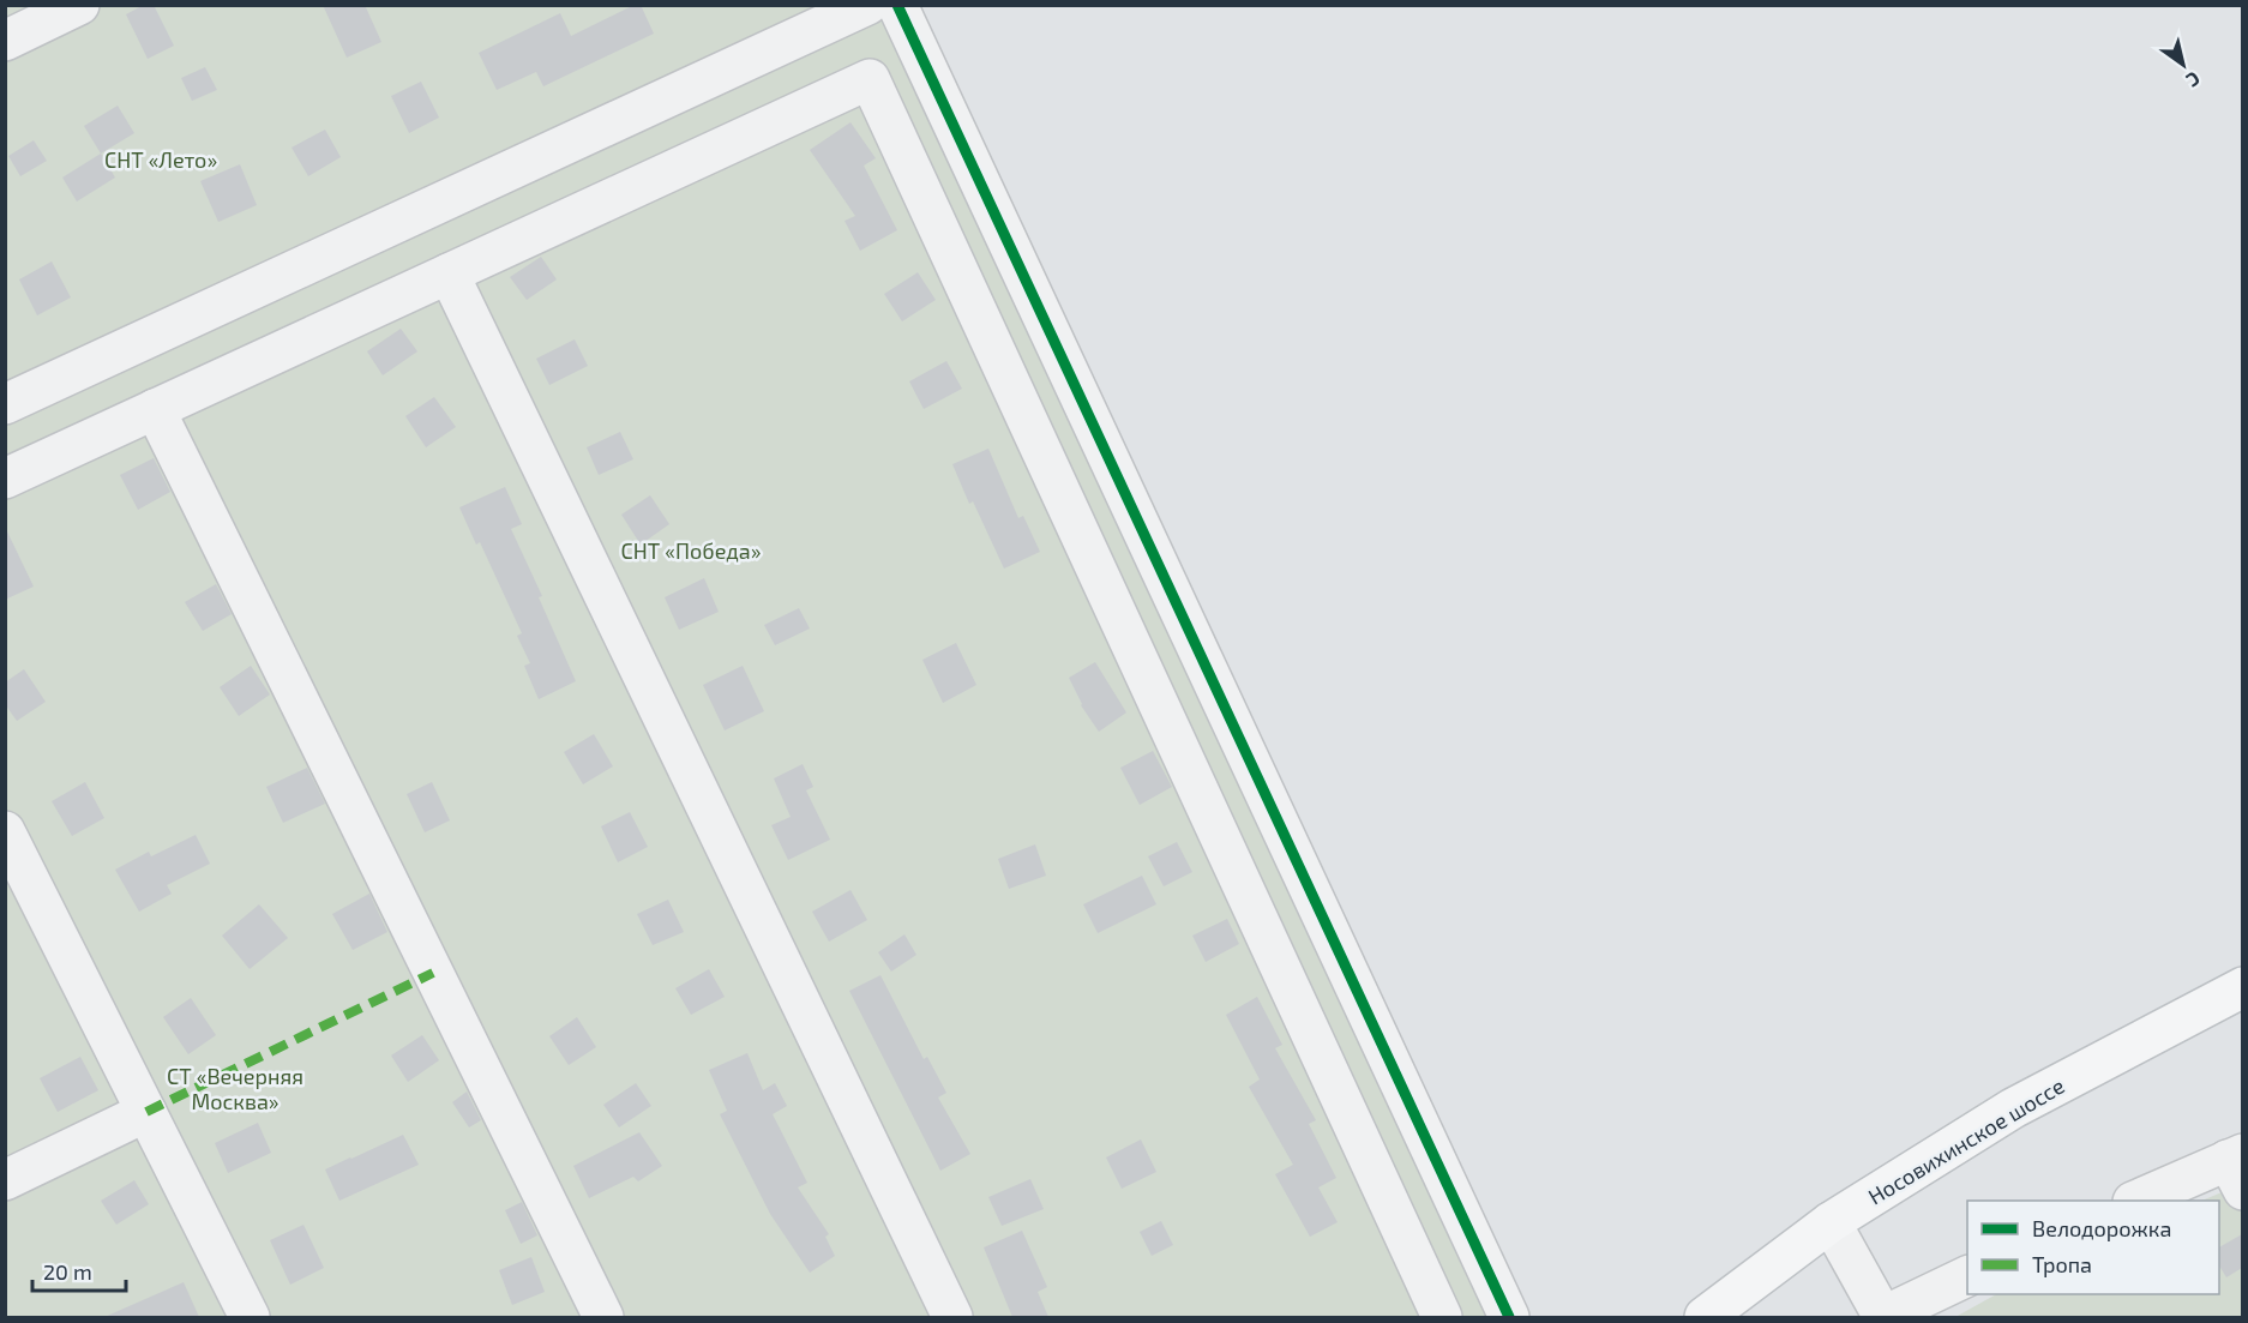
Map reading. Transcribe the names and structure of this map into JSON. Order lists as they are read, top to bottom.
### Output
{
  "streets": {
    "main road": ["Носовихинское шоссе"]
  },
  "parks": ["СНТ «Лето»", "СНТ «Победа»", "СТ «Вечерняя Москва»"],
  "legend": ["Велодорожка", "Тропа"],
  "scale_bar": "20 m",
  "north": "bottom right"
}
